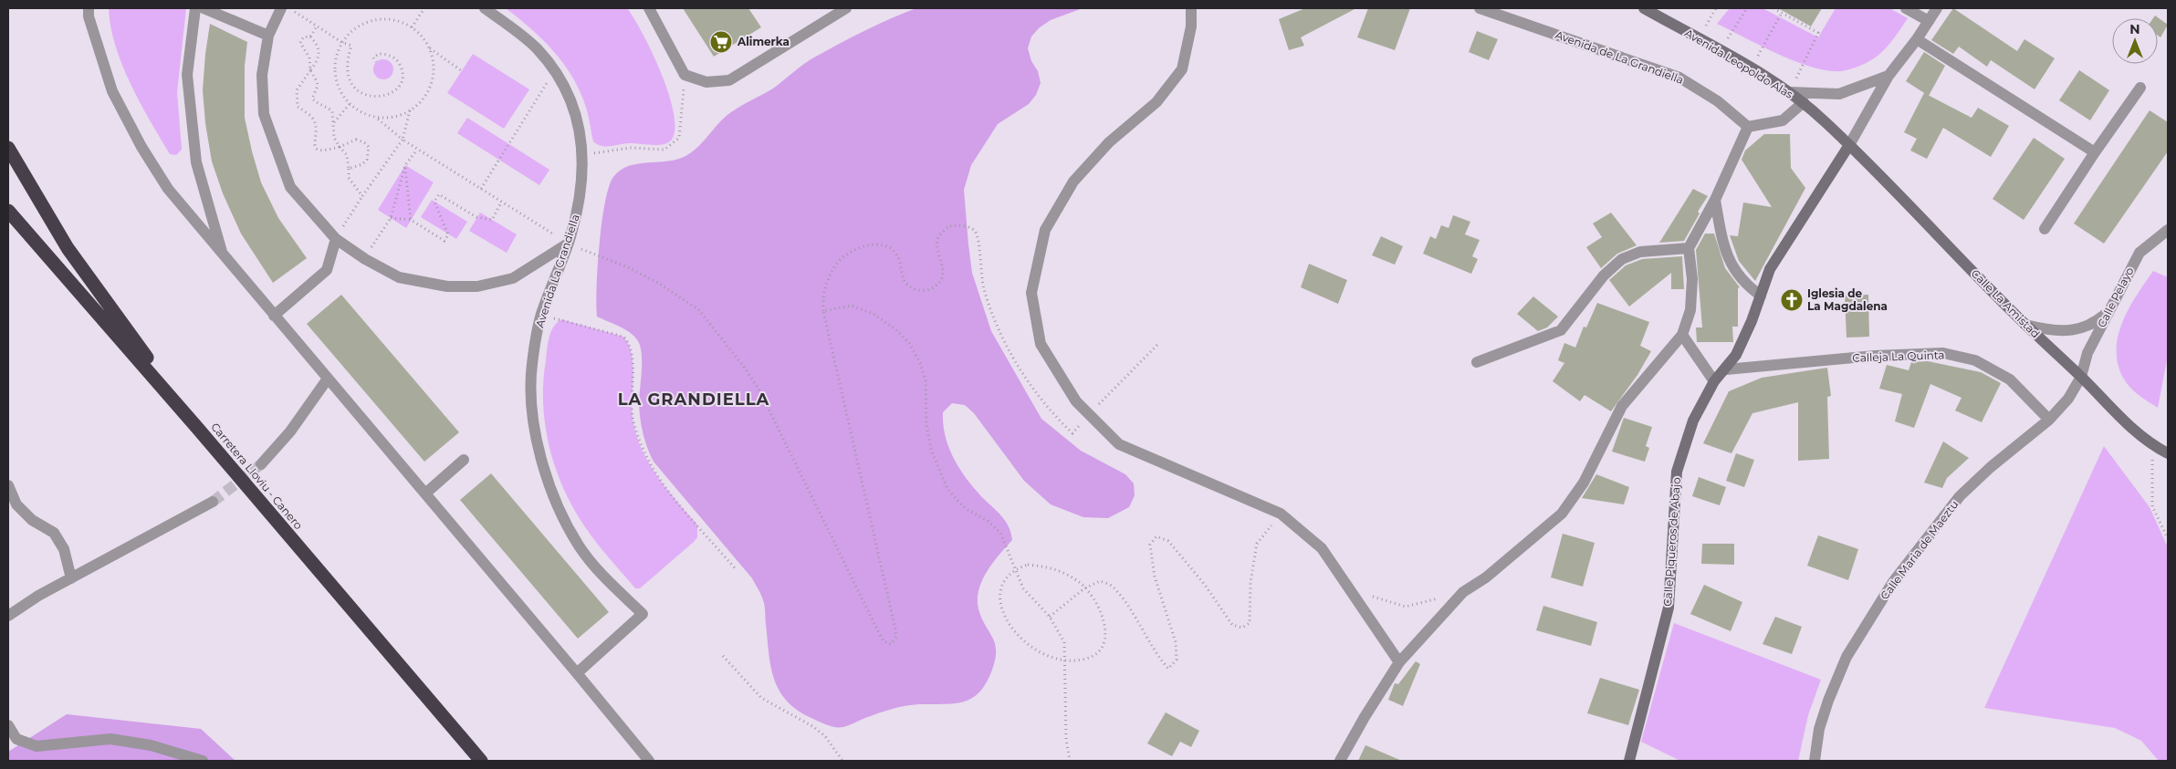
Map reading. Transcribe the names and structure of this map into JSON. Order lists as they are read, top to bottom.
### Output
{
  "streets": {
    "highway": ["Carretera Lloviu - Canero"],
    "main road": ["Avenida Leopoldo Alas", "Calle La Amistad", "Calle Piqueros de Abajo"],
    "street": [
      "Avenida de La Grandiella",
      "Avenida La Grandiella",
      "Calle Pelayo",
      "Calleja La Quinta",
      "Calle Maria de Maeztu"
    ]
  },
  "crossings": [
    ["Avenida Leopoldo Alas", "Calle La Amistad"],
    ["Avenida Leopoldo Alas", "Calle Piqueros de Abajo"],
    ["Calle Pelayo", "Calle La Amistad"],
    ["Calle Pelayo", "Calle Maria de Maeztu"],
    ["Calle La Amistad", "Calle Piqueros de Abajo"],
    ["Calle La Amistad", "Calle Maria de Maeztu"],
    ["Calleja La Quinta", "Calle Piqueros de Abajo"],
    ["Calleja La Quinta", "Calle Maria de Maeztu"]
  ],
  "districts": ["LA GRANDIELLA"],
  "places": {
    "supermarket": ["Alimerka"],
    "church": ["Iglesia de La Magdalena"]
  },
  "north": "top"
}
